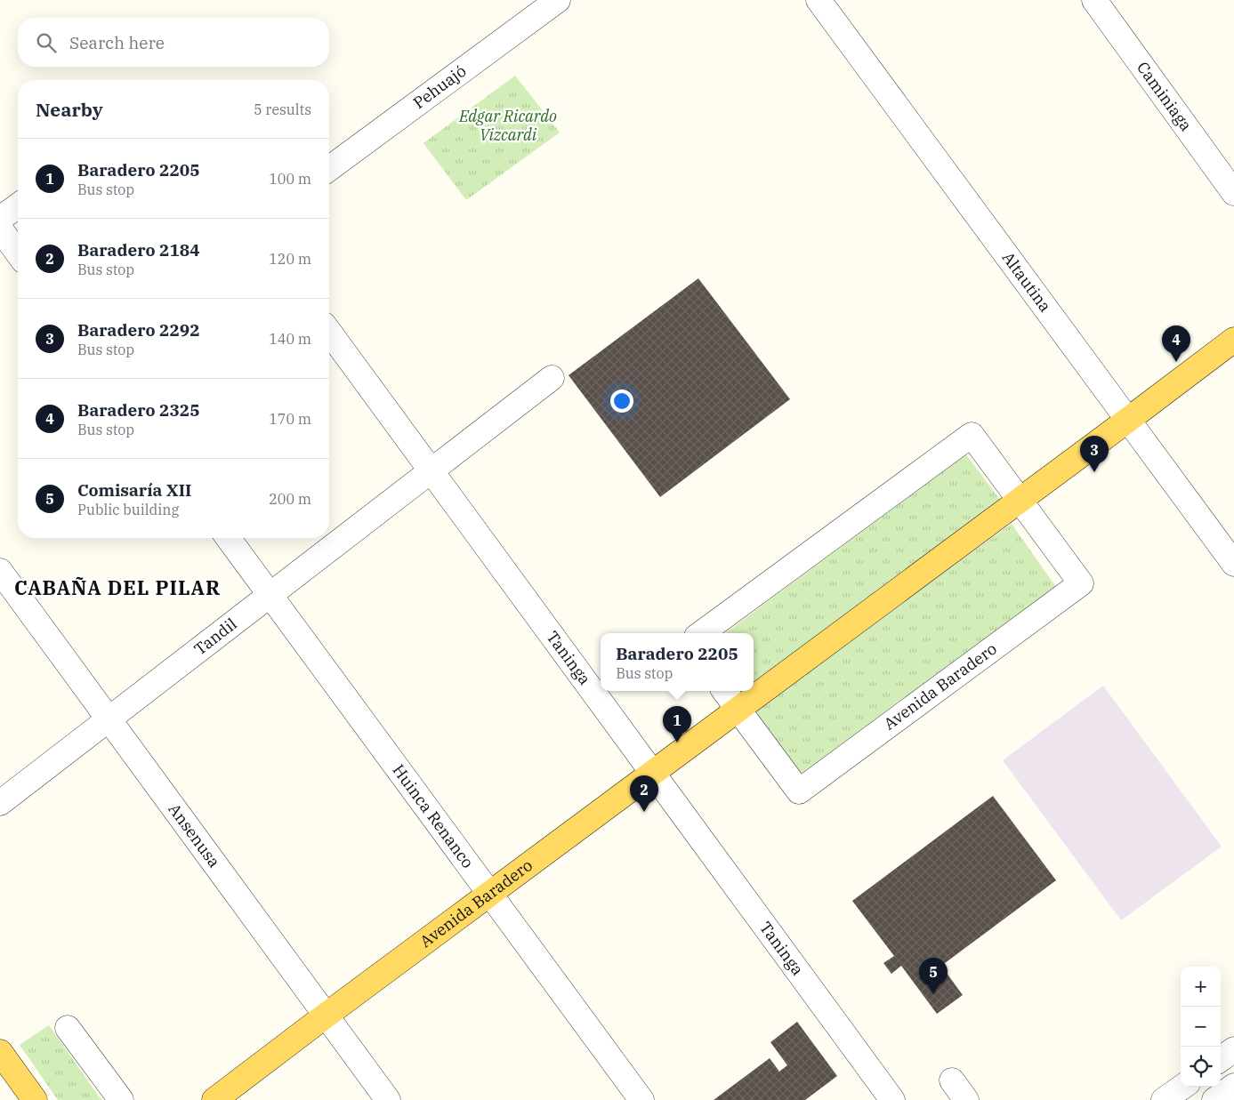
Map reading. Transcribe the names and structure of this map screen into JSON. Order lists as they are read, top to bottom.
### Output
{
  "streets": {
    "main road": ["Avenida Baradero"],
    "street": [
      "Pehuajó",
      "Caminiaga",
      "Altautina",
      "Tandil",
      "Taninga",
      "Huinca Renanco",
      "Ansenusa"
    ]
  },
  "crossings": [
    ["Altautina", "Avenida Baradero"],
    ["Tandil", "Taninga"],
    ["Tandil", "Huinca Renanco"],
    ["Tandil", "Ansenusa"],
    ["Taninga", "Avenida Baradero"],
    ["Avenida Baradero", "Huinca Renanco"],
    ["Avenida Baradero", "Ansenusa"]
  ],
  "districts": ["CABAÑA DEL PILAR"],
  "parks": ["Edgar Ricardo Vizcardi"],
  "page": {
    "search": "Search here",
    "heading": ["Nearby", "5 results"],
    "list": [
      {
        "mark": "1",
        "name": "Baradero 2205",
        "note": "Bus stop",
        "value": "100 m"
      },
      {
        "mark": "2",
        "name": "Baradero 2184",
        "note": "Bus stop",
        "value": "120 m"
      },
      {
        "mark": "3",
        "name": "Baradero 2292",
        "note": "Bus stop",
        "value": "140 m"
      },
      {
        "mark": "4",
        "name": "Baradero 2325",
        "note": "Bus stop",
        "value": "170 m"
      },
      {
        "mark": "5",
        "name": "Comisaría XII",
        "note": "Public building",
        "value": "200 m"
      }
    ],
    "pins": [
      "4",
      "3",
      "1",
      "2",
      "5"
    ],
    "popup": ["Baradero 2205", "Bus stop"],
    "map_buttons": ["+", "−"]
  }
}
